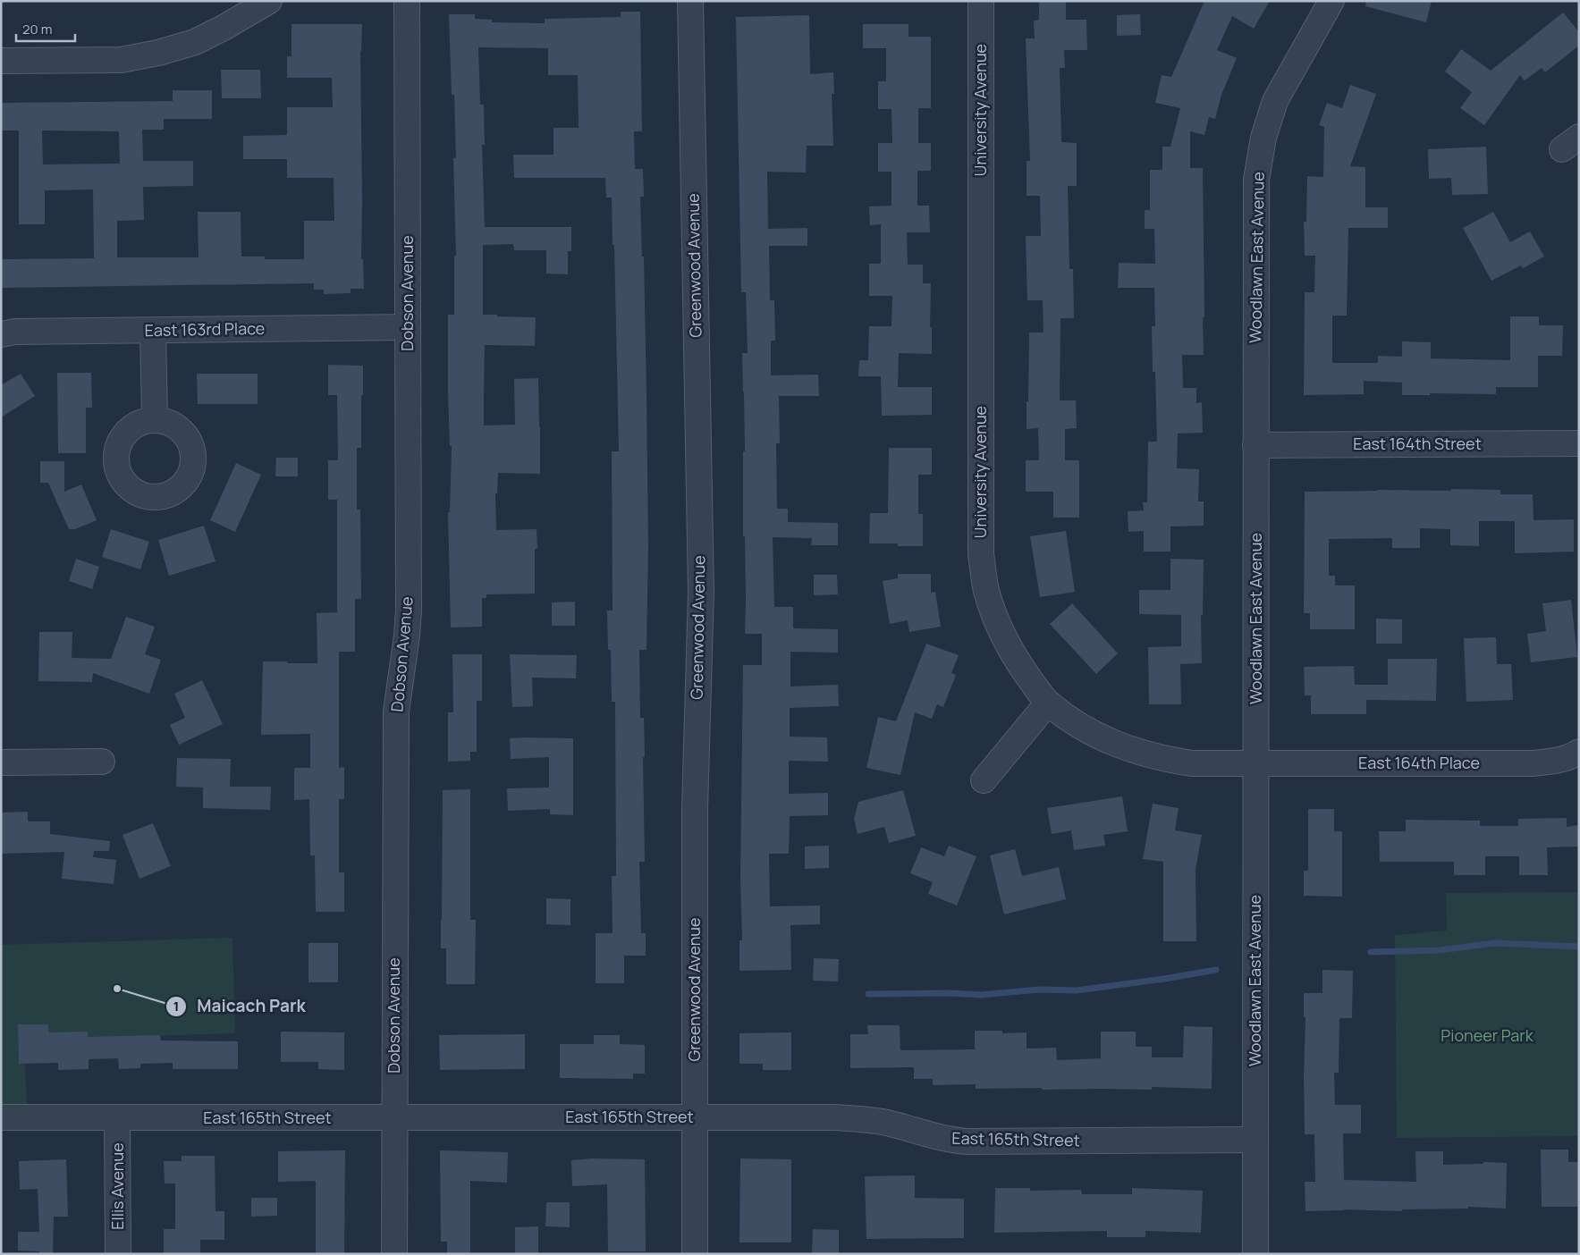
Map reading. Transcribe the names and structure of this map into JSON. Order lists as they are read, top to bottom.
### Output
{
  "streets": {
    "street": [
      "University Avenue",
      "Woodlawn East Avenue",
      "Greenwood Avenue",
      "Dobson Avenue",
      "East 163rd Place",
      "East 164th Street",
      "East 164th Place",
      "East 165th Street",
      "Ellis Avenue"
    ]
  },
  "crossings": [
    ["University Avenue", "Woodlawn East Avenue"],
    ["University Avenue", "East 164th Place"],
    ["Woodlawn East Avenue", "East 164th Street"],
    ["Woodlawn East Avenue", "East 164th Place"],
    ["Woodlawn East Avenue", "East 165th Street"],
    ["Greenwood Avenue", "East 165th Street"],
    ["Dobson Avenue", "East 163rd Place"],
    ["Dobson Avenue", "East 165th Street"],
    ["East 165th Street", "Ellis Avenue"]
  ],
  "parks": ["Pioneer Park"],
  "places": ["Maicach Park"],
  "scale_bar": "20 m"
}
